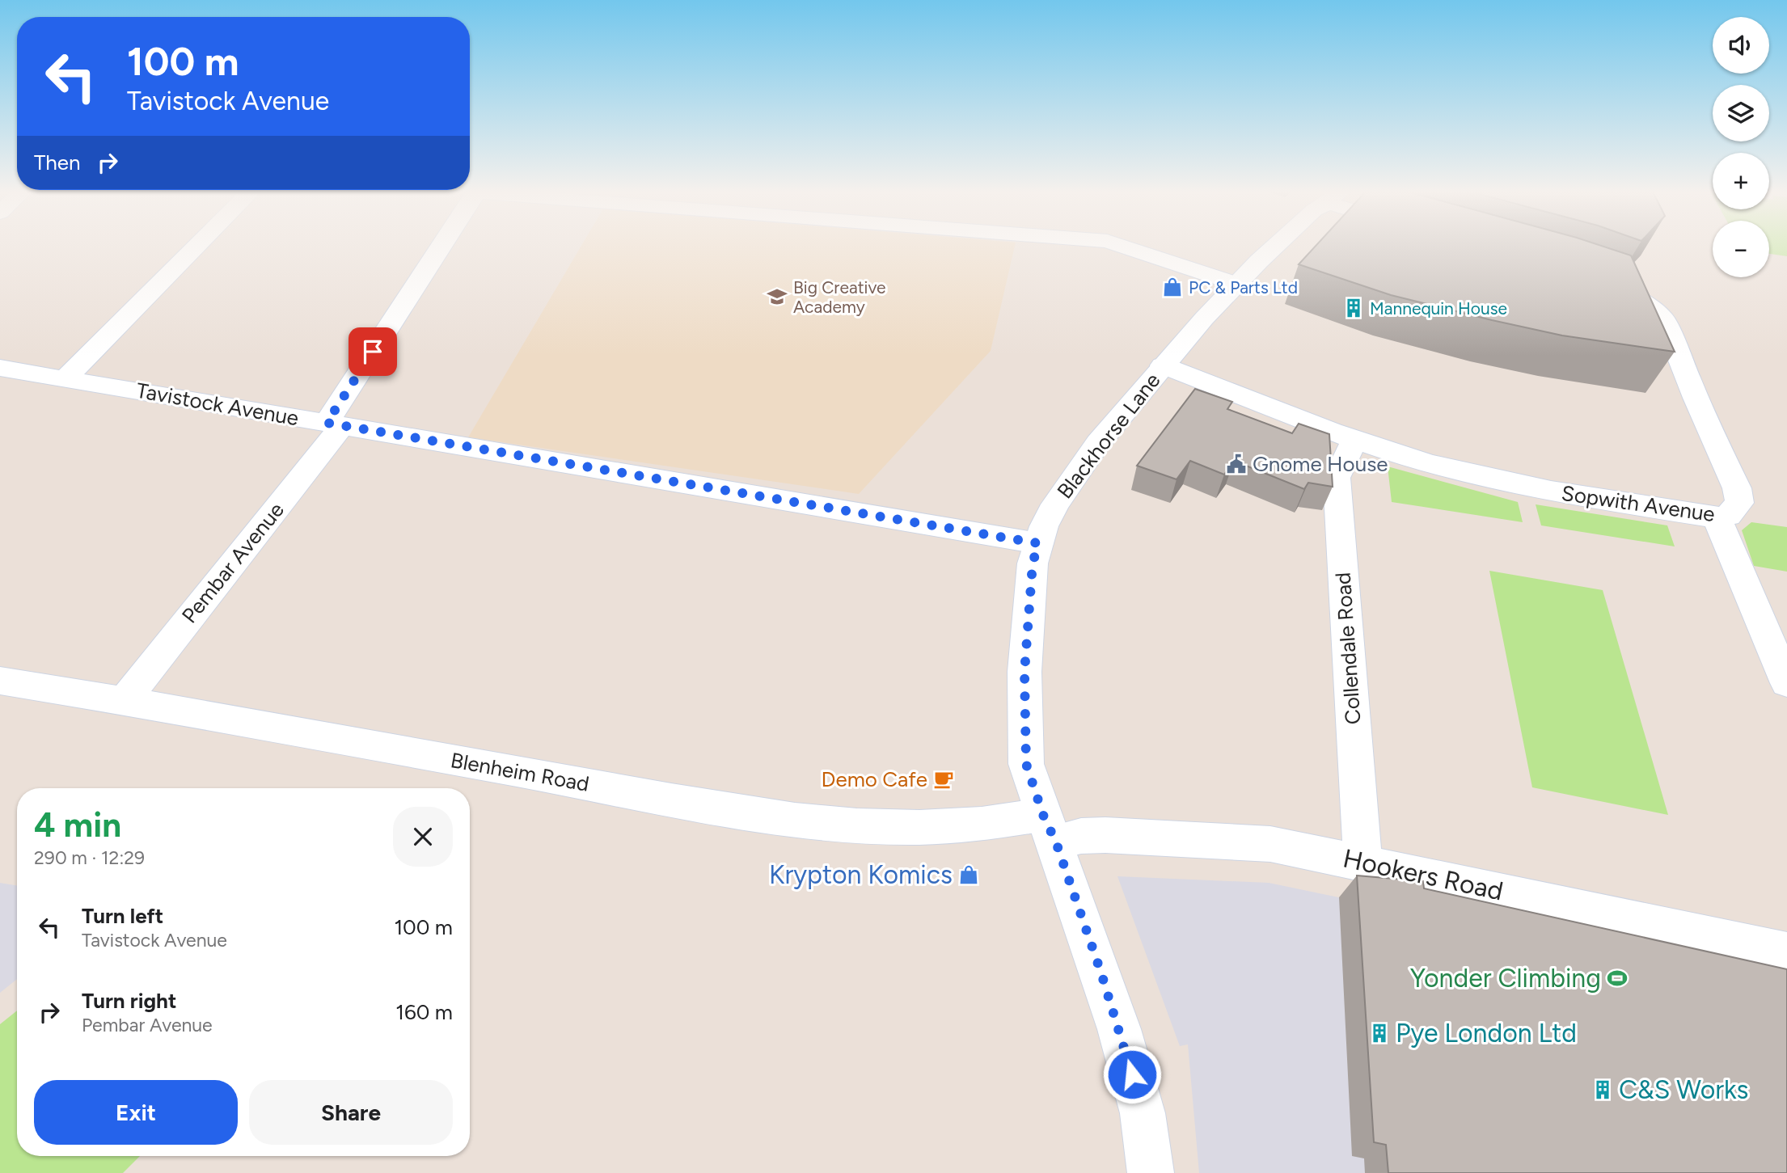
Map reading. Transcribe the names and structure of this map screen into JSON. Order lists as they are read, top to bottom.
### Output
{
  "streets": {
    "street": [
      "Tavistock Avenue",
      "Blackhorse Lane",
      "Sopwith Avenue",
      "Pembar Avenue",
      "Collendale Road",
      "Blenheim Road",
      "Hookers Road"
    ]
  },
  "crossings": [
    ["Tavistock Avenue", "Blackhorse Lane"],
    ["Tavistock Avenue", "Pembar Avenue"],
    ["Blackhorse Lane", "Sopwith Avenue"],
    ["Blackhorse Lane", "Blenheim Road"],
    ["Blackhorse Lane", "Hookers Road"],
    ["Sopwith Avenue", "Collendale Road"],
    ["Pembar Avenue", "Blenheim Road"],
    ["Collendale Road", "Hookers Road"],
    ["Blenheim Road", "Hookers Road"]
  ],
  "places": {
    "shop": ["PC & Parts Ltd", "Krypton Komics"],
    "school or university": ["Big Creative Academy"],
    "building": ["Mannequin House", "Pye London Ltd", "C&S Works"],
    "public building": ["Gnome House"],
    "cafe": ["Demo Cafe"],
    "sports": ["Yonder Climbing"]
  },
  "page": {
    "map_buttons": ["+", "−"],
    "turn": ["100 m", "Tavistock Avenue"],
    "then": "Then",
    "heading": ["4 min", "290 m · 12:29"],
    "list": [
      {
        "name": "Turn left",
        "note": "Tavistock Avenue",
        "value": "100 m"
      },
      {
        "name": "Turn right",
        "note": "Pembar Avenue",
        "value": "160 m"
      }
    ],
    "buttons": ["Exit", "Share"]
  }
}
